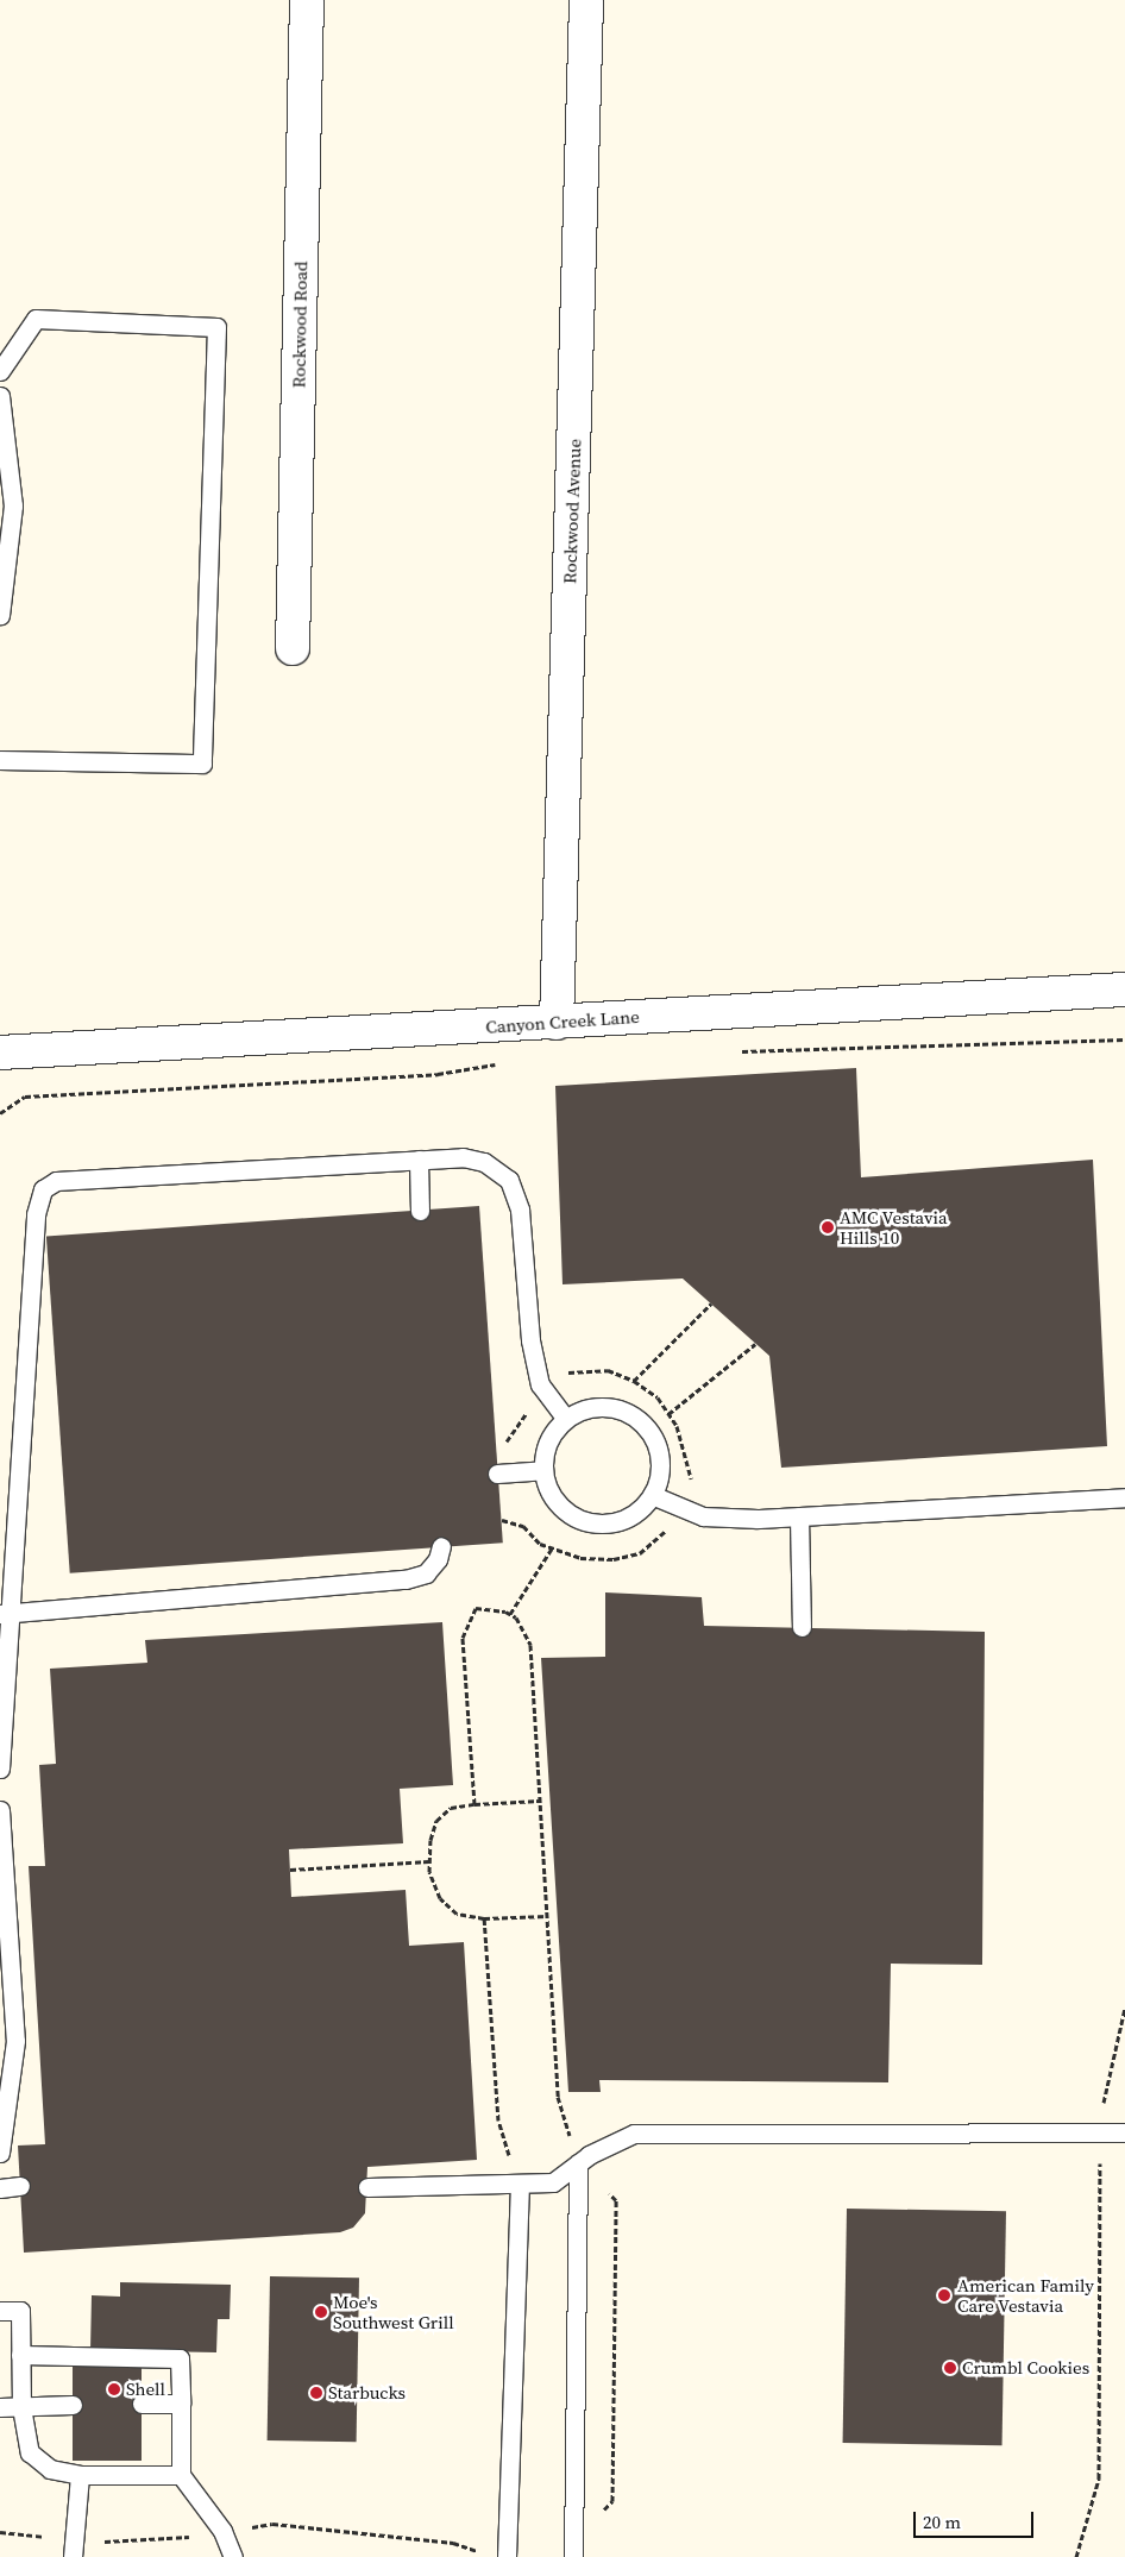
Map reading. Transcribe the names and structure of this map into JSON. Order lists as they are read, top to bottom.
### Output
{
  "streets": {
    "street": ["Rockwood Road", "Rockwood Avenue", "Canyon Creek Lane"]
  },
  "crossings": [
    ["Rockwood Avenue", "Canyon Creek Lane"]
  ],
  "places": [
    "AMC Vestavia Hills 10",
    "American Family Care Vestavia",
    "Moe's Southwest Grill",
    "Crumbl Cookies",
    "Shell",
    "Starbucks"
  ],
  "scale_bar": "20 m"
}
